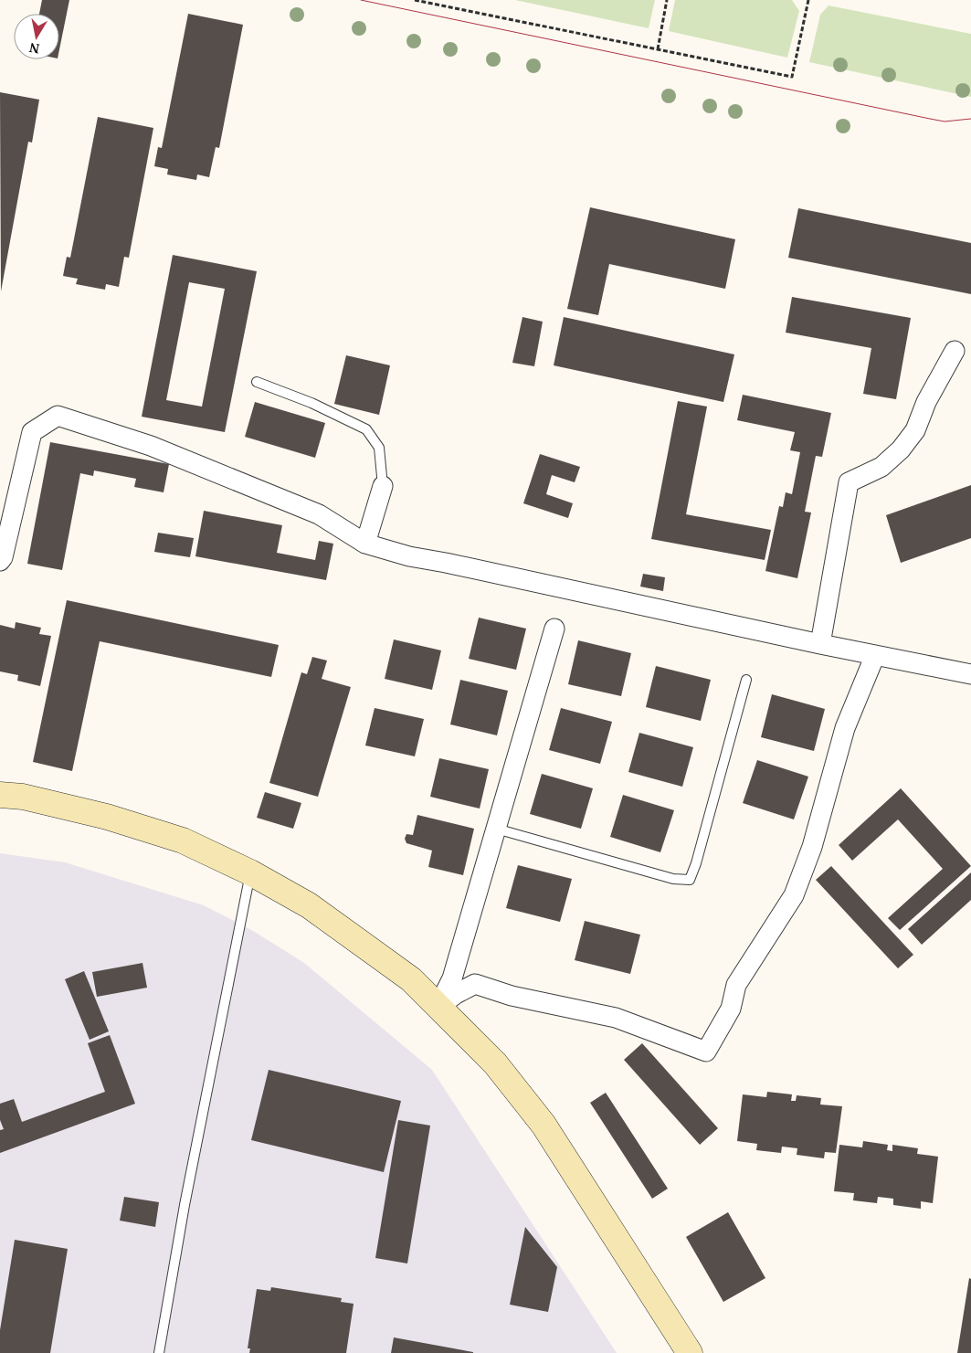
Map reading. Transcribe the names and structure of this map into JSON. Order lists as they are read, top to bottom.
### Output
{
  "north": "bottom"
}
